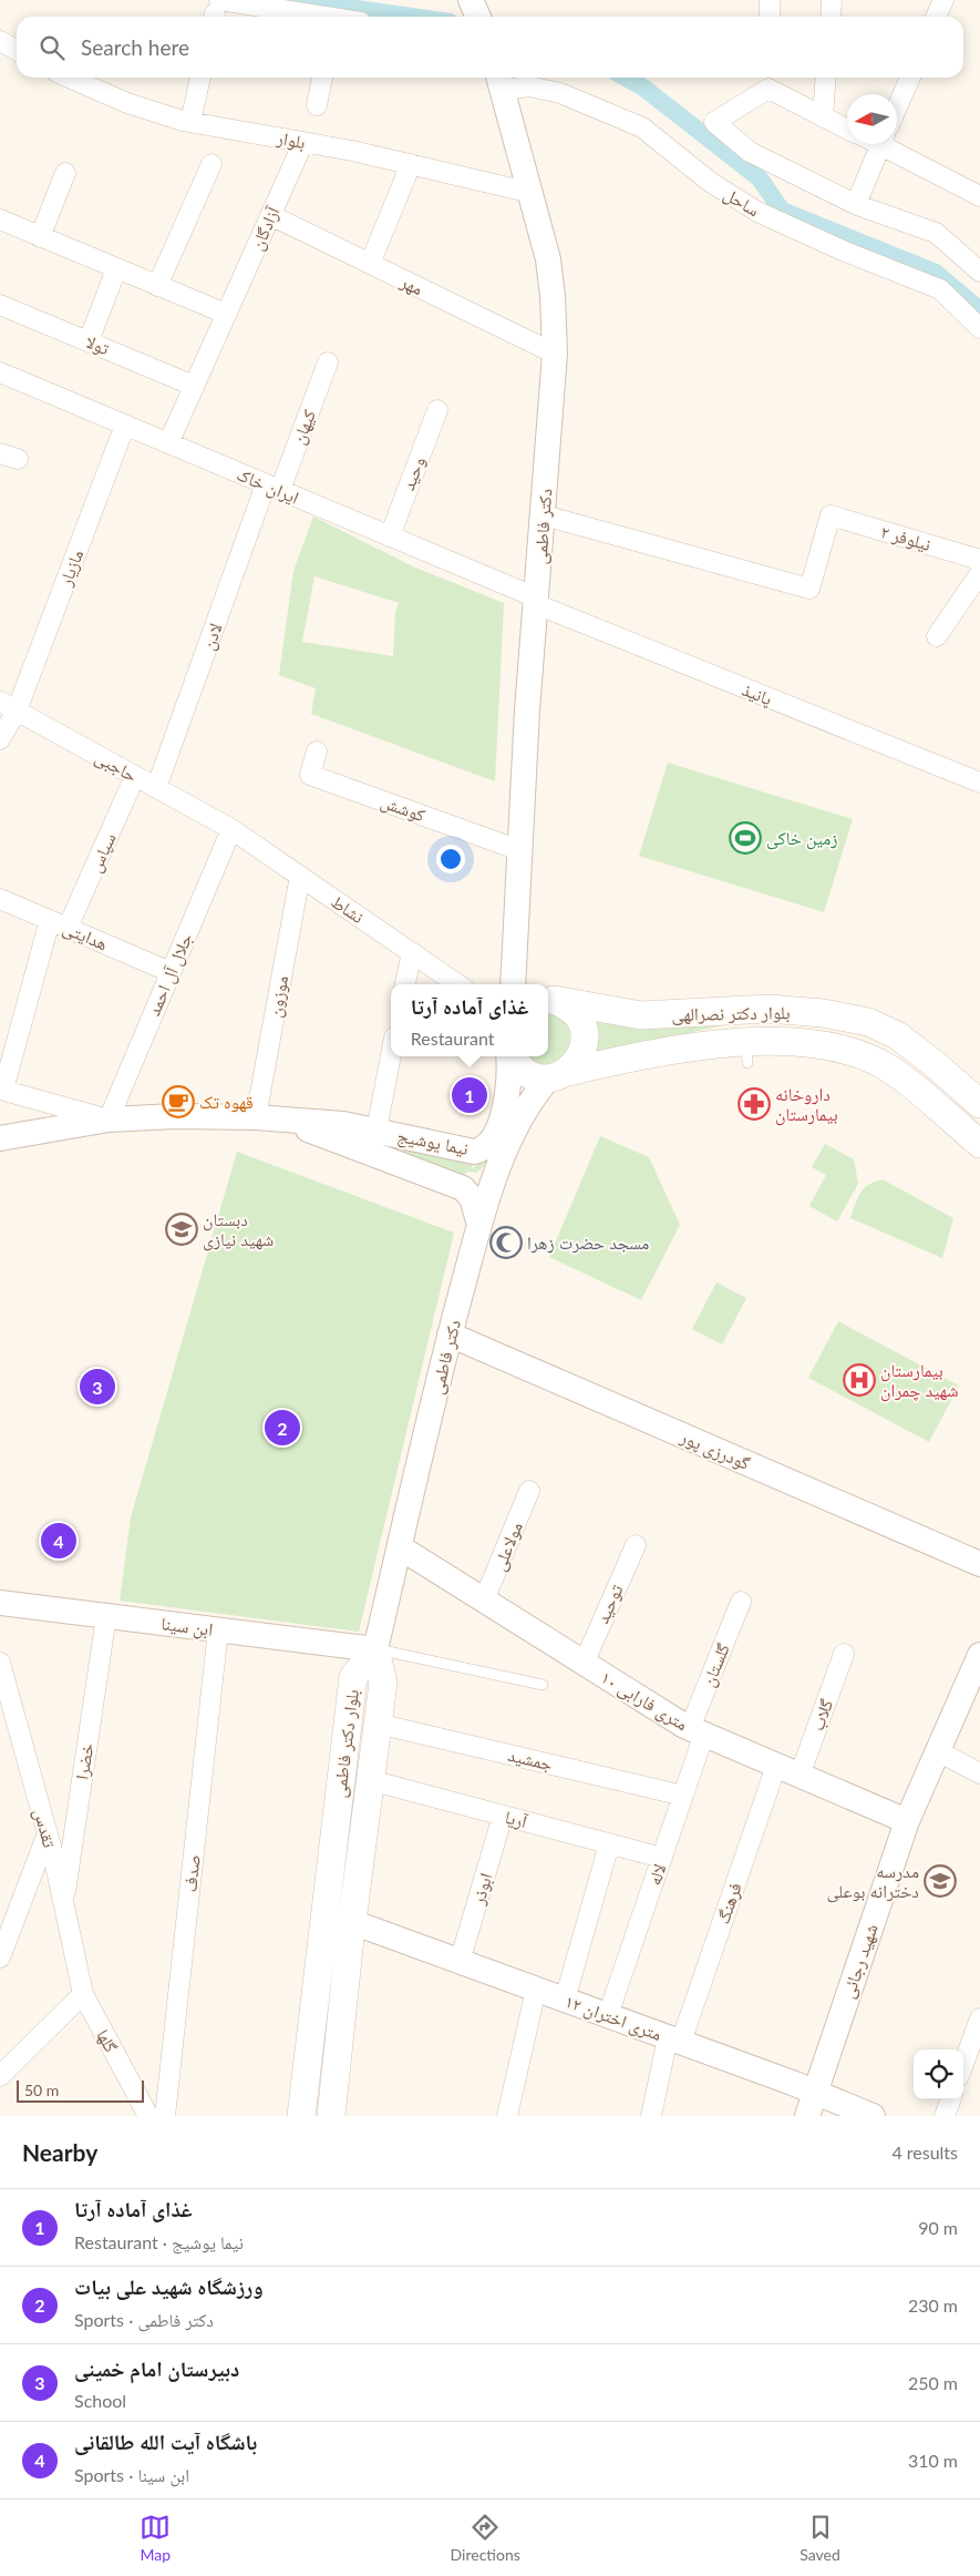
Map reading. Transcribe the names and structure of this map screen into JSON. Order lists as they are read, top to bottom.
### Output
{
  "streets": {
    "main road": ["بلوار دکتر نصرالهی", "بلوار دکتر فاطمی"],
    "street": [
      "بلوار",
      "ساحل",
      "آزادگان",
      "مهر",
      "تولا",
      "کیهان",
      "وحید",
      "ایران خاک",
      "دکتر فاطمی",
      "نیلوفر ۲",
      "مازیار",
      "لادن",
      "پانیذ",
      "حاجبی",
      "کوشش",
      "سپاس",
      "نشاط",
      "هدایتی",
      "جلال آل احمد",
      "موزون",
      "نیما یوشیج",
      "گودرزی پور",
      "مولاعلی",
      "توحید",
      "ابن سینا",
      "گلستان",
      "۱۰ متری فارابی",
      "گلاب",
      "جمشید",
      "خضرا",
      "آریا",
      "تقدس",
      "صدف",
      "لاله",
      "ابوذر",
      "فرهنگ",
      "شهید رجائی",
      "۱۲ متری اختران",
      "گلها"
    ]
  },
  "crossings": [
    ["بلوار", "آزادگان"],
    ["بلوار", "دکتر فاطمی"],
    ["ساحل", "دکتر فاطمی"],
    ["آزادگان", "مهر"],
    ["آزادگان", "تولا"],
    ["آزادگان", "ایران خاک"],
    ["مهر", "دکتر فاطمی"],
    ["کیهان", "ایران خاک"],
    ["کیهان", "لادن"],
    ["وحید", "ایران خاک"],
    ["ایران خاک", "دکتر فاطمی"],
    ["ایران خاک", "مازیار"],
    ["ایران خاک", "لادن"],
    ["ایران خاک", "پانیذ"],
    ["دکتر فاطمی", "نیلوفر ۲"],
    ["دکتر فاطمی", "پانیذ"],
    ["دکتر فاطمی", "کوشش"],
    ["دکتر فاطمی", "بلوار دکتر نصرالهی"],
    ["دکتر فاطمی", "نیما یوشیج"],
    ["دکتر فاطمی", "گودرزی پور"],
    ["دکتر فاطمی", "ابن سینا"],
    ["دکتر فاطمی", "۱۰ متری فارابی"],
    ["دکتر فاطمی", "بلوار دکتر فاطمی"],
    ["مازیار", "حاجبی"],
    ["لادن", "حاجبی"],
    ["حاجبی", "سپاس"],
    ["حاجبی", "نشاط"],
    ["حاجبی", "جلال آل احمد"],
    ["سپاس", "هدایتی"],
    ["نشاط", "جلال آل احمد"],
    ["نشاط", "موزون"],
    ["هدایتی", "جلال آل احمد"],
    ["جلال آل احمد", "نیما یوشیج"],
    ["موزون", "نیما یوشیج"],
    ["مولاعلی", "۱۰ متری فارابی"],
    ["توحید", "۱۰ متری فارابی"],
    ["ابن سینا", "بلوار دکتر فاطمی"],
    ["ابن سینا", "خضرا"],
    ["ابن سینا", "صدف"],
    ["گلستان", "۱۰ متری فارابی"],
    ["گلستان", "لاله"],
    ["۱۰ متری فارابی", "گلاب"],
    ["۱۰ متری فارابی", "لاله"],
    ["۱۰ متری فارابی", "فرهنگ"],
    ["۱۰ متری فارابی", "شهید رجائی"],
    ["بلوار دکتر فاطمی", "جمشید"],
    ["بلوار دکتر فاطمی", "آریا"],
    ["بلوار دکتر فاطمی", "۱۲ متری اختران"],
    ["جمشید", "لاله"],
    ["خضرا", "تقدس"],
    ["آریا", "لاله"],
    ["آریا", "ابوذر"],
    ["تقدس", "گلها"],
    ["صدف", "گلها"],
    ["لاله", "۱۲ متری اختران"],
    ["ابوذر", "۱۲ متری اختران"],
    ["فرهنگ", "۱۲ متری اختران"],
    ["شهید رجائی", "۱۲ متری اختران"]
  ],
  "places": {
    "sports": ["زمین خاکی"],
    "cafe": ["قهوه تک"],
    "pharmacy": ["داروخانه بیمارستان"],
    "school or university": ["دبستان شهید نیازی", "مدرسه دخترانه بوعلی"],
    "mosque": ["مسجد حضرت زهرا"],
    "hospital": ["بیمارستان شهید چمران"]
  },
  "scale_bar": "50 m",
  "north": "left",
  "page": {
    "search": "Search here",
    "popup": ["غذای آماده آرتا", "Restaurant"],
    "pins": [
      "1",
      "3",
      "2",
      "4"
    ],
    "scale": "50 m",
    "heading": ["Nearby", "4 results"],
    "list": [
      {
        "mark": "1",
        "name": "غذای آماده آرتا",
        "note": "Restaurant · نیما یوشیج",
        "value": "90 m"
      },
      {
        "mark": "2",
        "name": "ورزشگاه شهید علی بیات",
        "note": "Sports · دکتر فاطمی",
        "value": "230 m"
      },
      {
        "mark": "3",
        "name": "دبیرستان امام خمینی",
        "note": "School",
        "value": "250 m"
      },
      {
        "mark": "4",
        "name": "باشگاه آیت الله طالقانی",
        "note": "Sports · ابن سینا",
        "value": "310 m"
      }
    ],
    "nav": ["Map", "Directions", "Saved"]
  }
}
